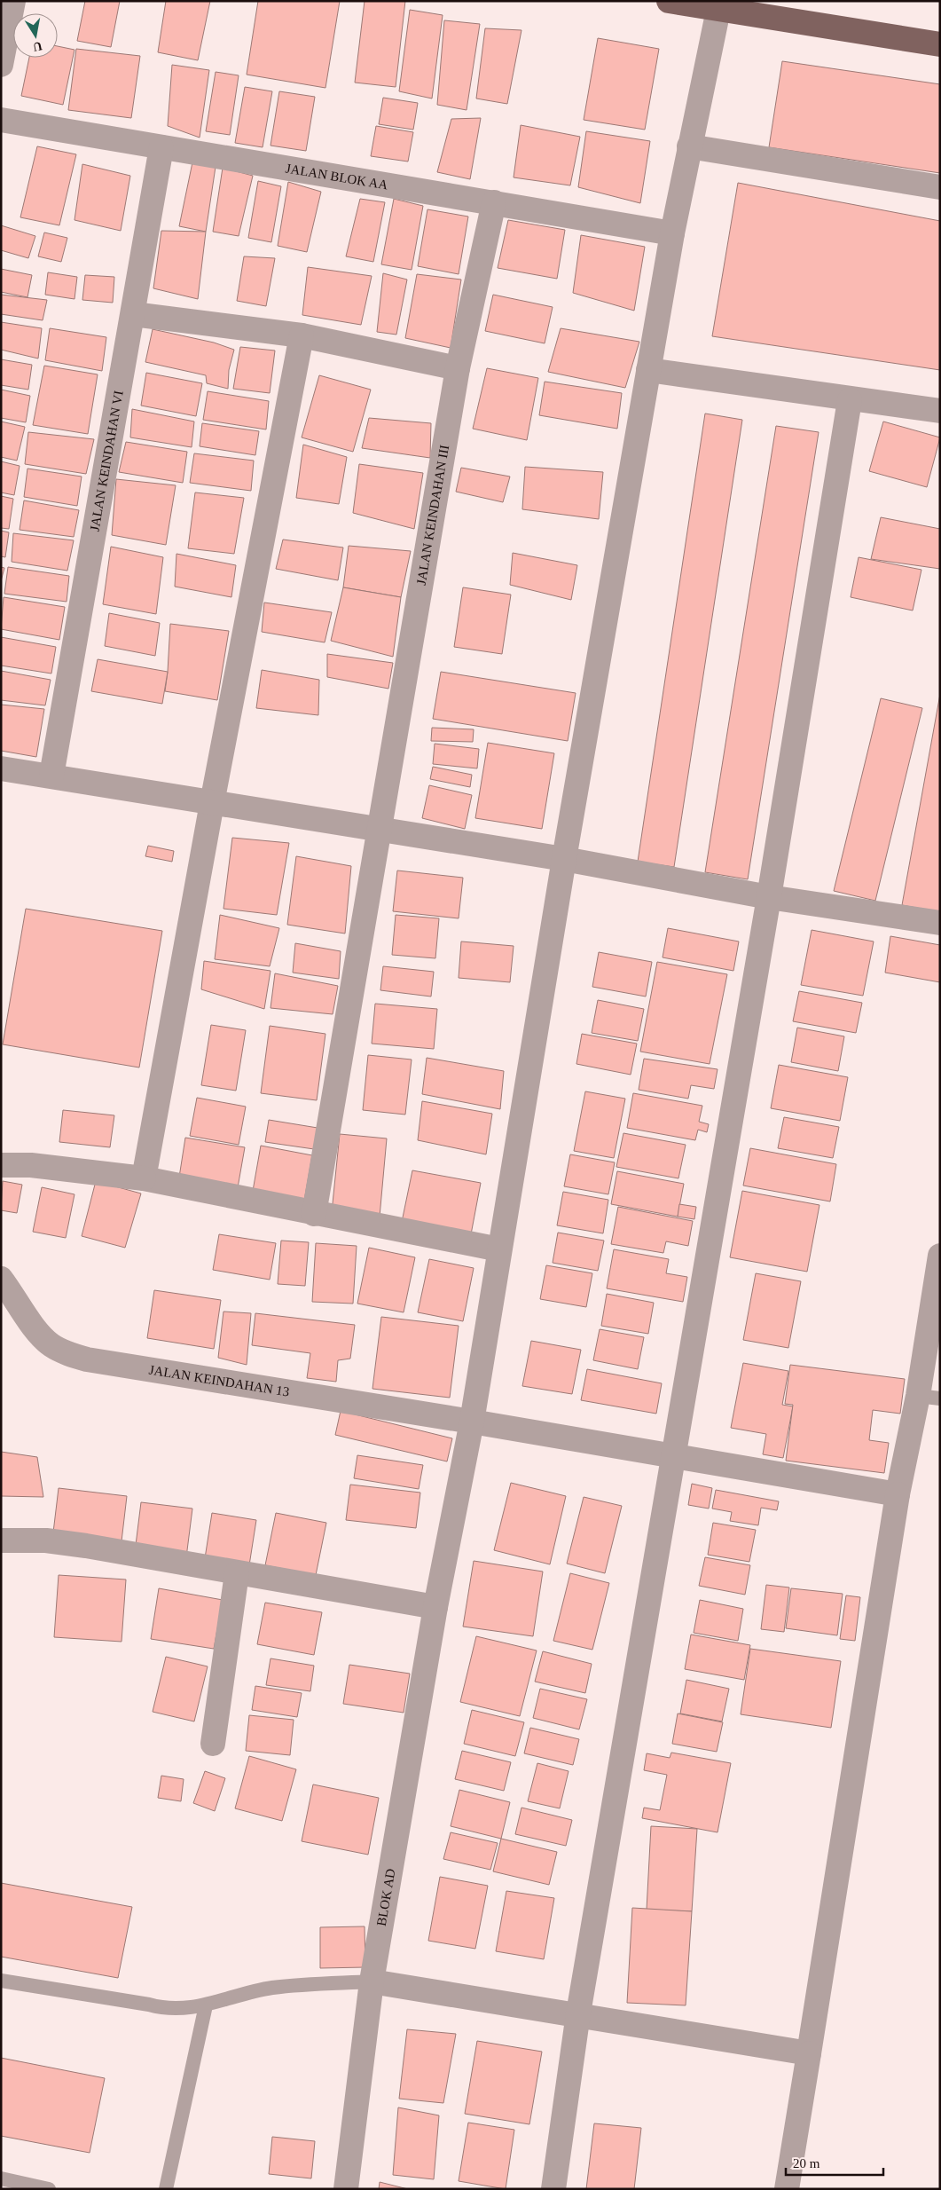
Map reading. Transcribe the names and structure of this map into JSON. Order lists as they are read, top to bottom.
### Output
{
  "streets": {
    "street": [
      "JALAN BLOK AA",
      "JALAN KEINDAHAN VI",
      "JALAN KEINDAHAN III",
      "JALAN KEINDAHAN 13",
      "BLOK AD"
    ]
  },
  "crossings": [
    ["JALAN BLOK AA", "JALAN KEINDAHAN VI"],
    ["JALAN BLOK AA", "JALAN KEINDAHAN III"],
    ["JALAN BLOK AA", "BLOK AD"],
    ["JALAN KEINDAHAN 13", "BLOK AD"]
  ],
  "scale_bar": "20 m",
  "north": "bottom"
}
